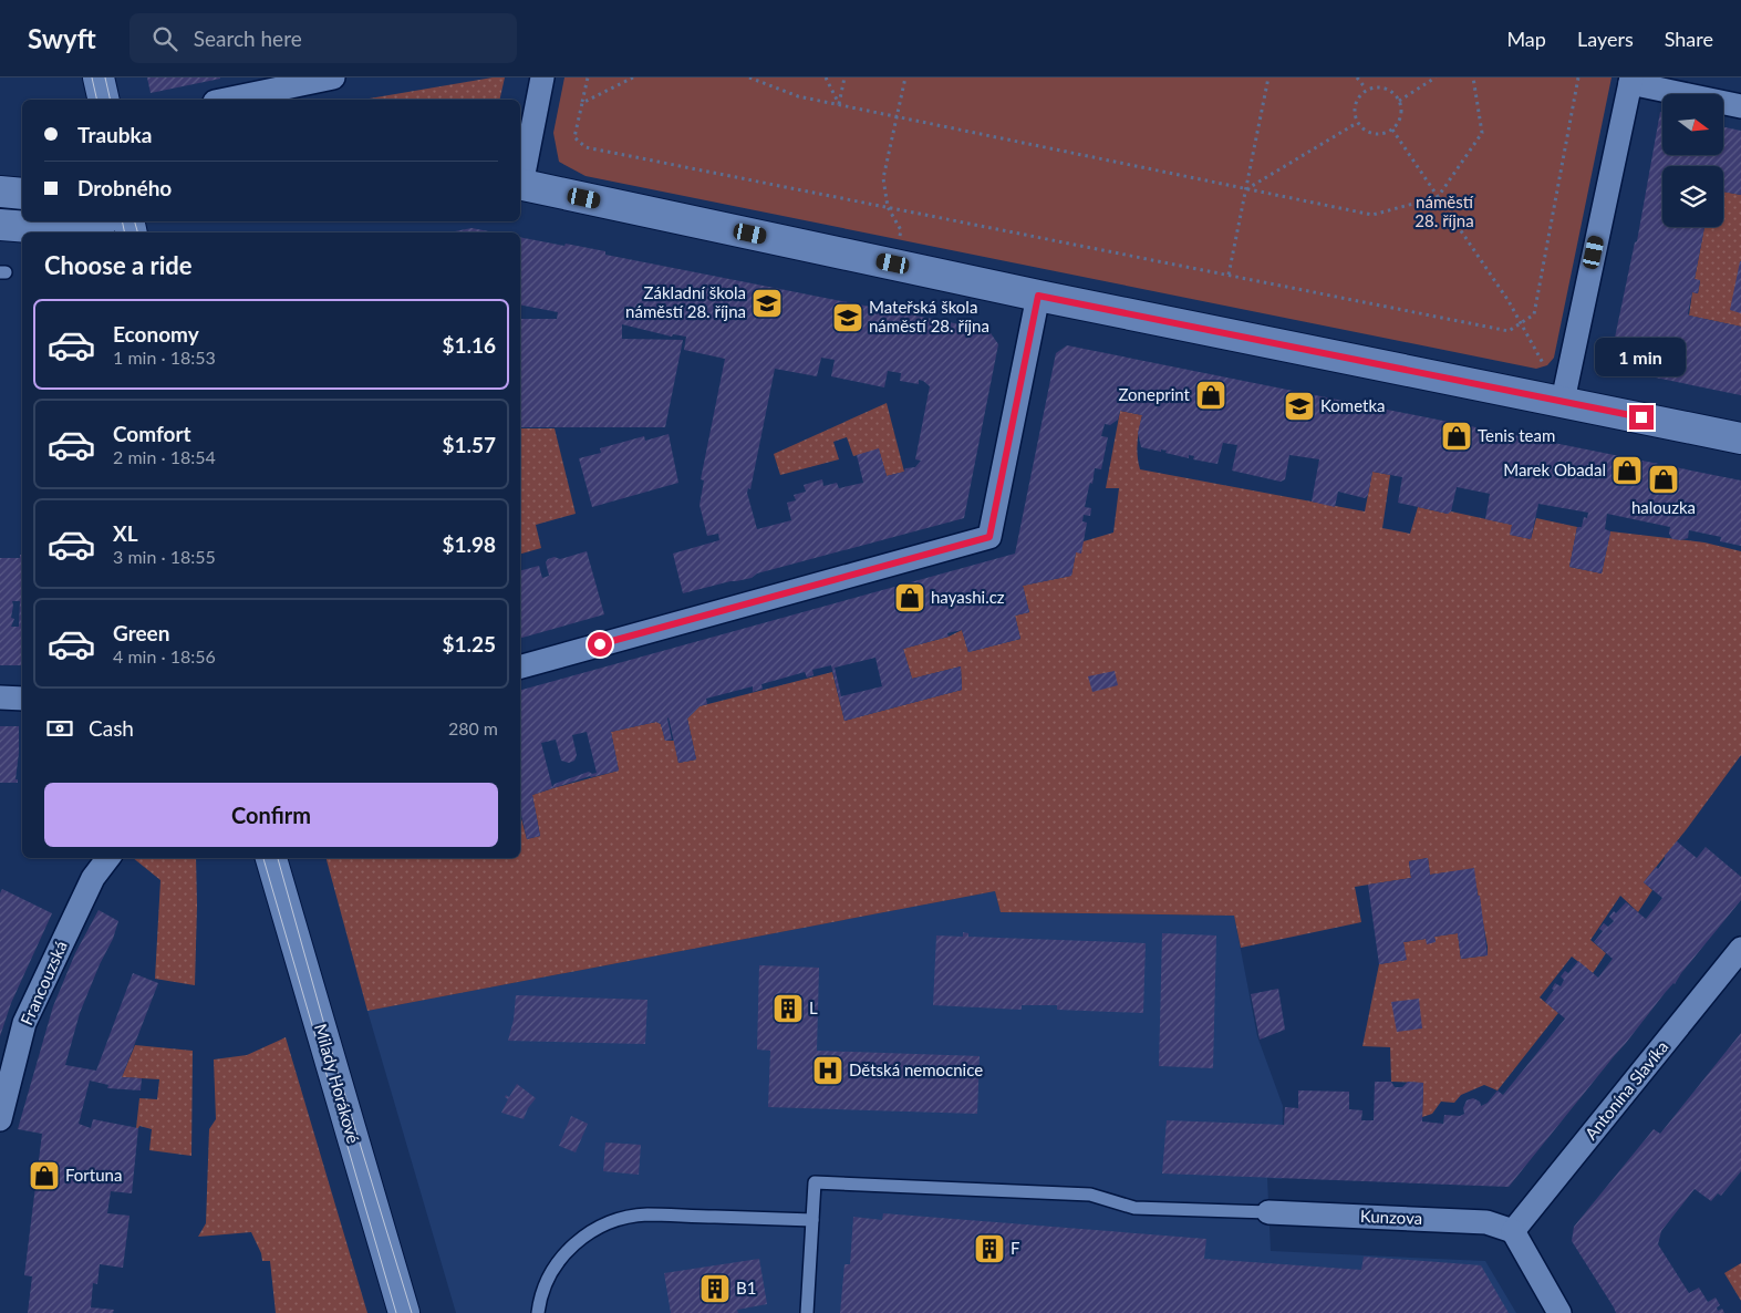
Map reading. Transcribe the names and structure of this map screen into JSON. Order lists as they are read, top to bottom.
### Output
{
  "streets": {
    "street": [
      "Francouzská",
      "Milady Horákové",
      "Antonína Slavíka",
      "Kunzova"
    ]
  },
  "crossings": [
    ["Antonína Slavíka", "Kunzova"]
  ],
  "parks": ["náměstí 28. října"],
  "places": {
    "school or university": ["Základní škola náměstí 28. října", "Mateřská škola náměstí 28. října", "Kometka"],
    "shop": [
      "Zoneprint",
      "Tenis team",
      "Marek Obadal",
      "halouzka",
      "hayashi.cz",
      "Fortuna"
    ],
    "building": ["L", "F", "B1"],
    "hospital": ["Dětská nemocnice"]
  },
  "north": "right",
  "page": {
    "header": "Swyft",
    "search": "Search here",
    "nav": ["Map", "Layers", "Share"],
    "banner": ["Traubka", "Drobného"],
    "heading": "Choose a ride",
    "list": [
      {
        "name": "Economy",
        "note": "1 min · 18:53",
        "value": "$1.16"
      },
      {
        "name": "Comfort",
        "note": "2 min · 18:54",
        "value": "$1.57"
      },
      {
        "name": "XL",
        "note": "3 min · 18:55",
        "value": "$1.98"
      },
      {
        "name": "Green",
        "note": "4 min · 18:56",
        "value": "$1.25"
      }
    ],
    "bubble": "1 min",
    "pay": ["Cash", "280 m"],
    "buttons": "Confirm"
  }
}
